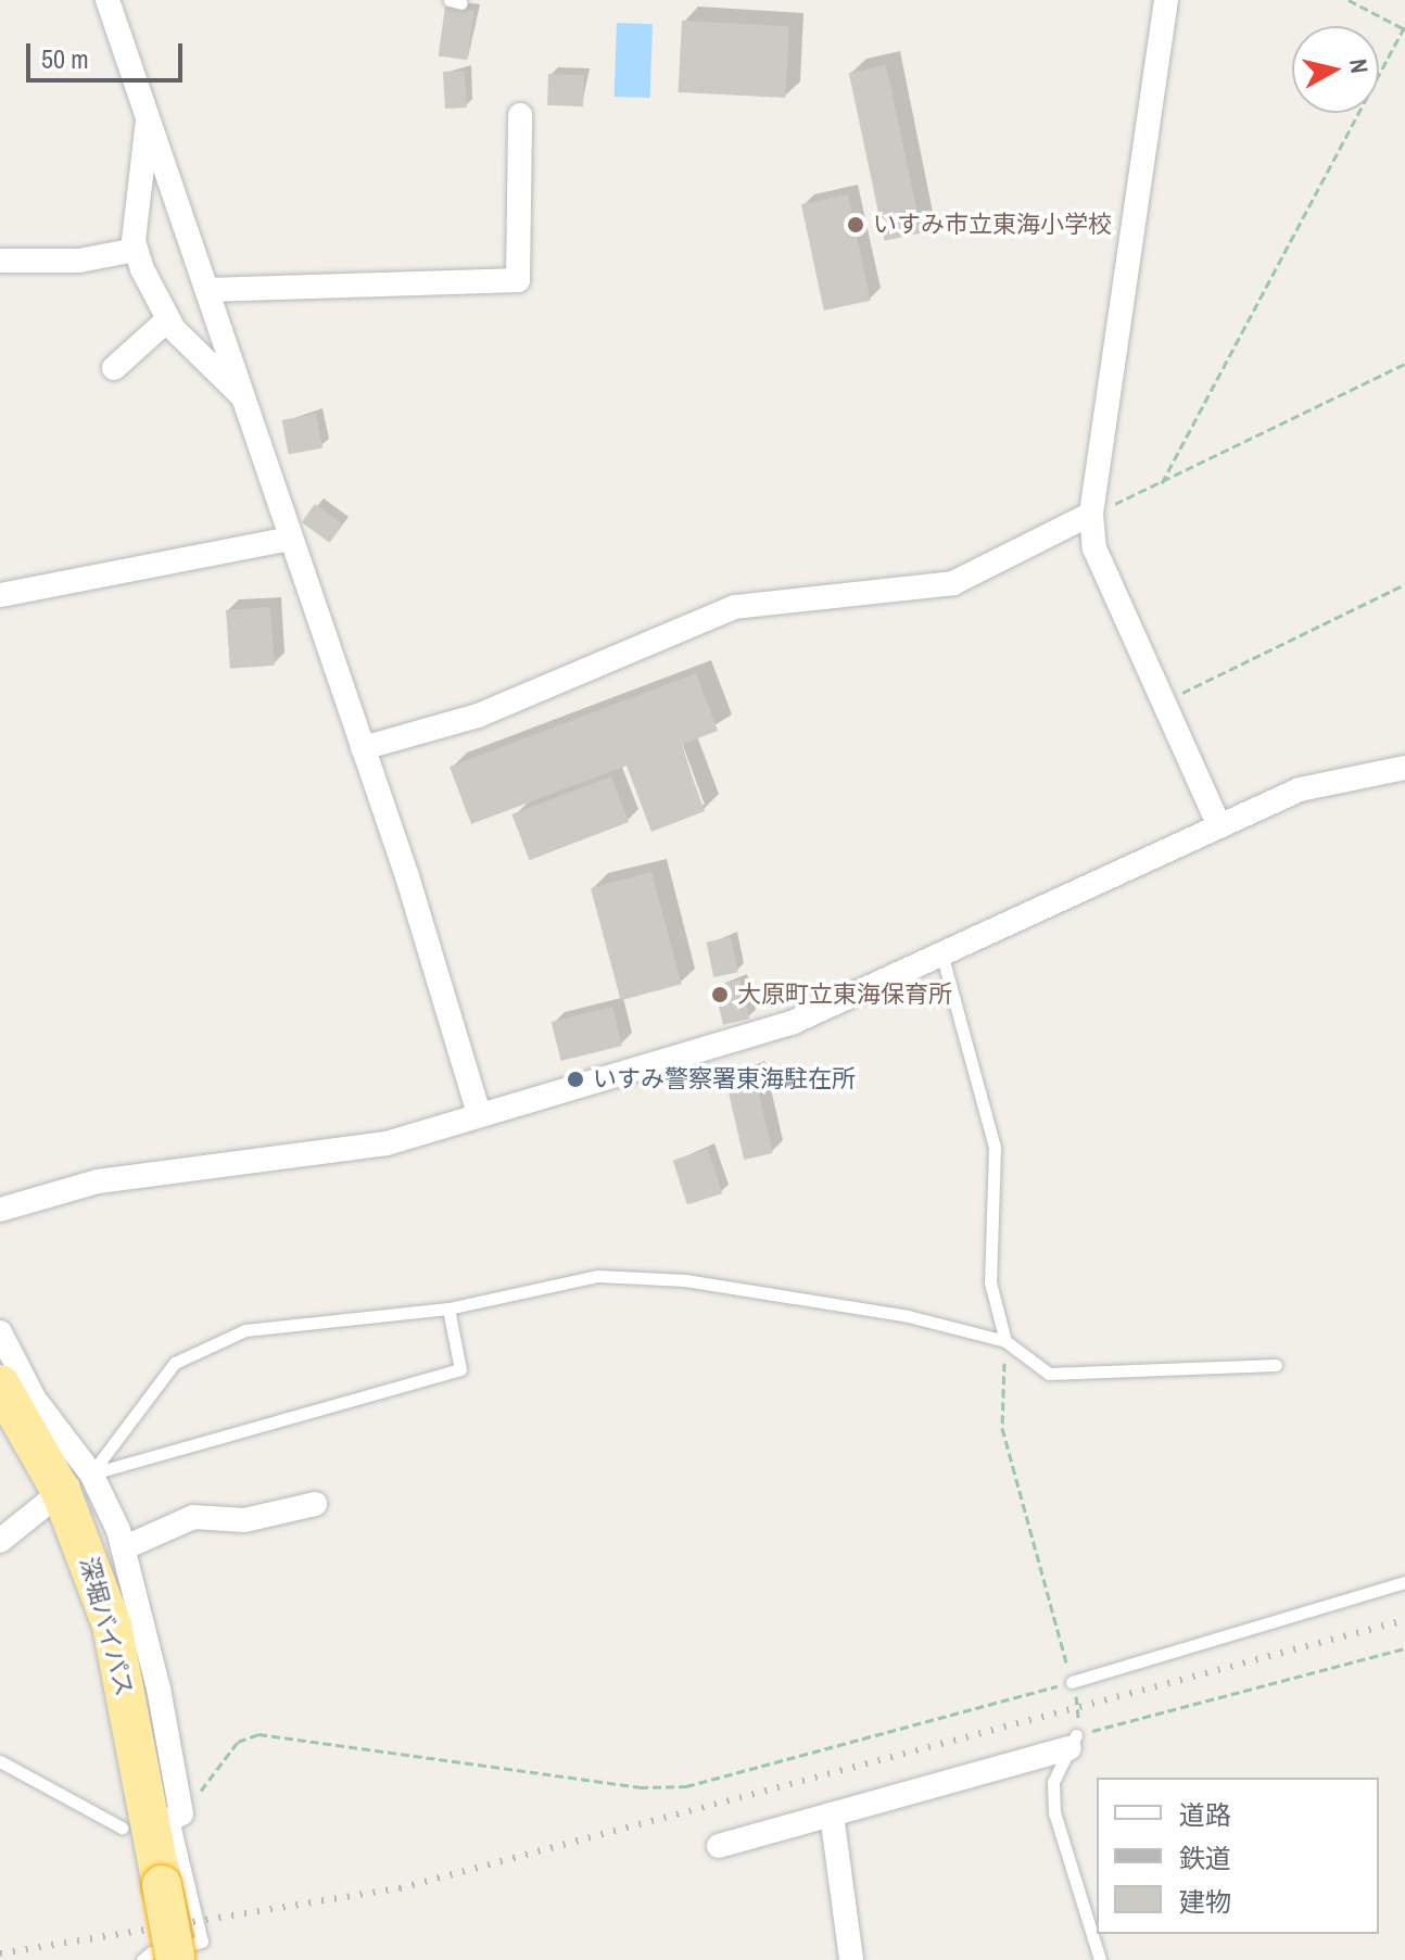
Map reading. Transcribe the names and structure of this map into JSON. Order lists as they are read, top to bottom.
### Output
{
  "streets": {
    "highway": ["深堀バイパス"]
  },
  "places": ["いすみ市立東海小学校", "大原町立東海保育所", "いすみ警察署東海駐在所"],
  "legend": ["道路", "鉄道", "建物"],
  "scale_bar": "50 m",
  "north": "right"
}
